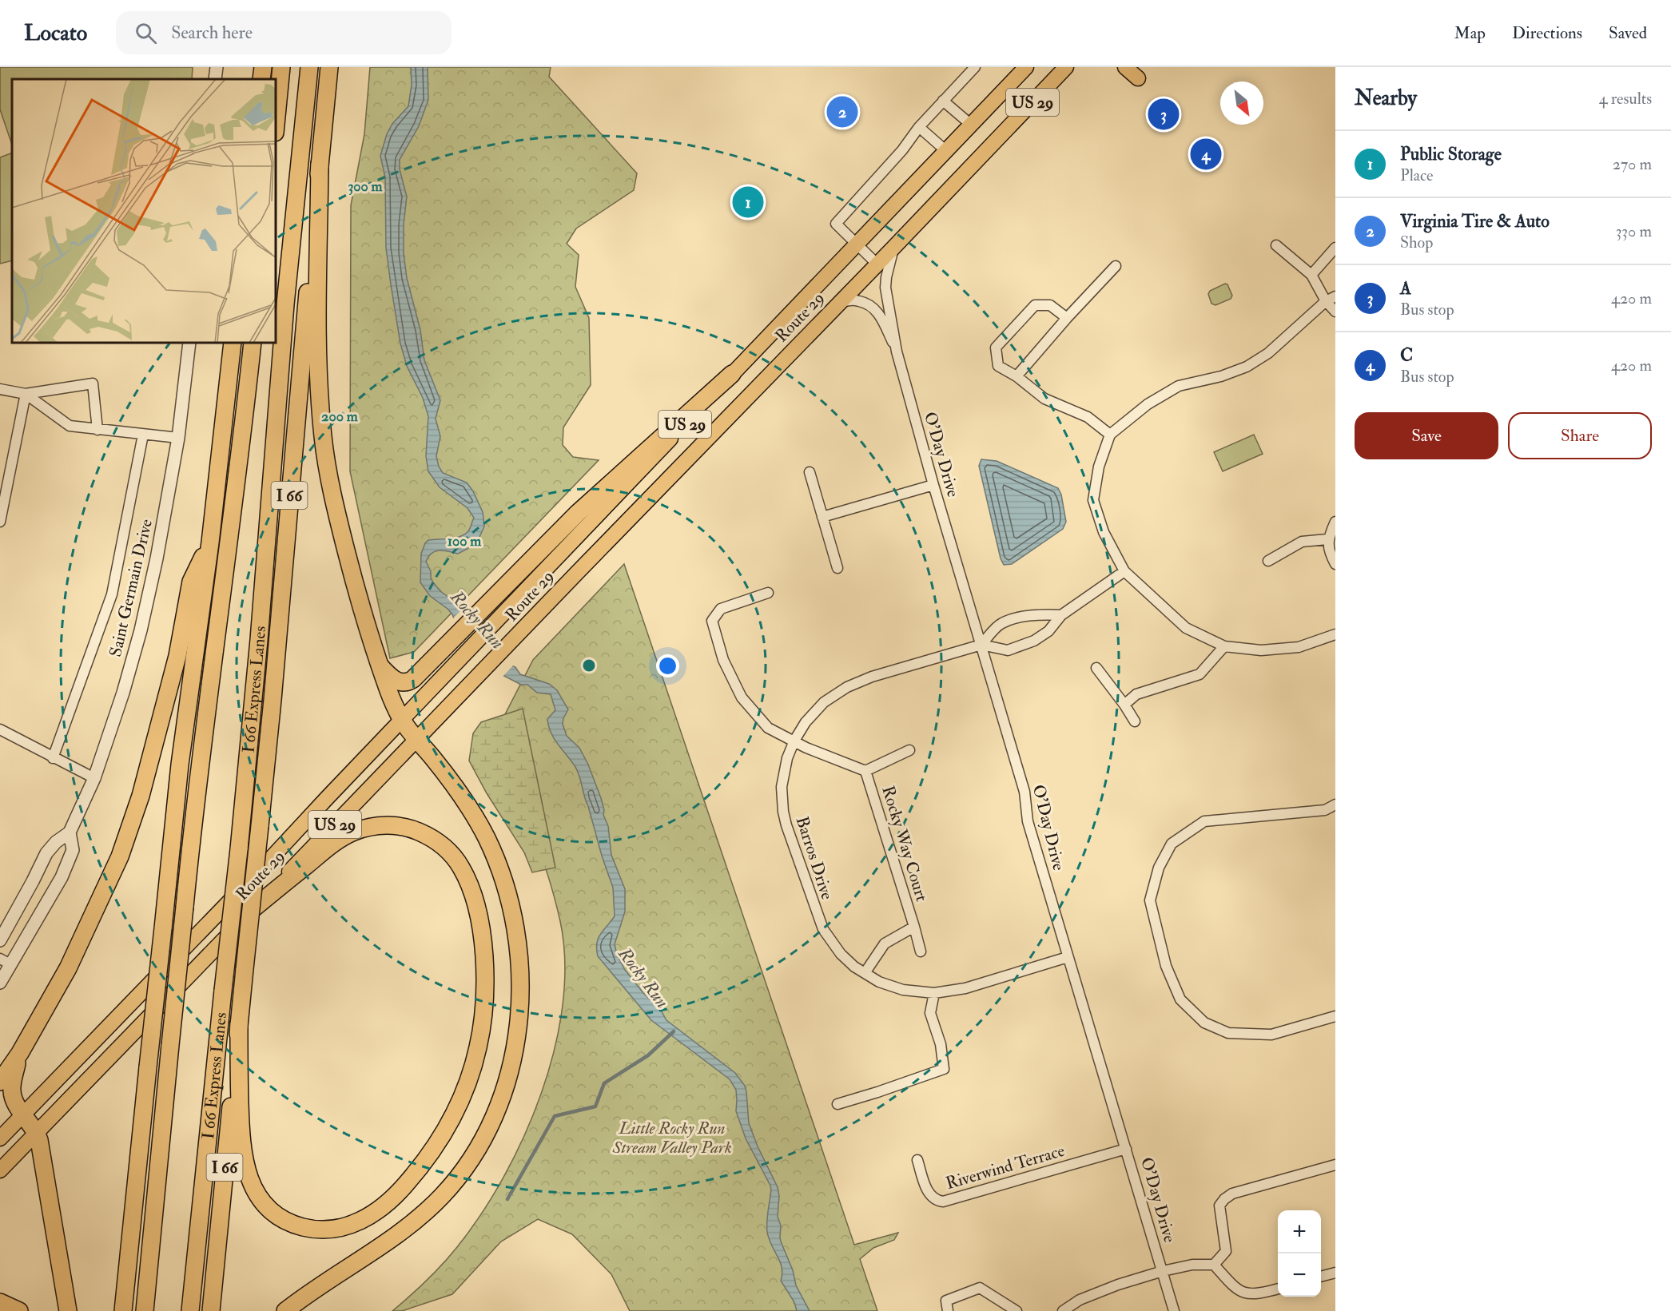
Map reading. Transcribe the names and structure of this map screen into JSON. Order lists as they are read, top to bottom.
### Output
{
  "streets": {
    "highway": ["I 66", "I 66 Express Lanes"],
    "main road": ["US 29", "Route 29"],
    "street": [
      "O'Day Drive",
      "Saint Germain Drive",
      "Rocky Way Court",
      "Barros Drive",
      "Riverwind Terrace"
    ]
  },
  "crossings": [
    ["Route 29", "O'Day Drive"],
    ["O'Day Drive", "Barros Drive"],
    ["O'Day Drive", "Riverwind Terrace"],
    ["Rocky Way Court", "Barros Drive"]
  ],
  "water": ["Rocky Run"],
  "parks": ["Little Rocky Run Stream Valley Park"],
  "north": "bottom right",
  "page": {
    "header": "Locato",
    "search": "Search here",
    "nav": ["Map", "Directions", "Saved"],
    "heading": ["Nearby", "4 results"],
    "pins": [
      "2",
      "3",
      "4",
      "1"
    ],
    "list": [
      {
        "mark": "1",
        "name": "Public Storage",
        "note": "Place",
        "value": "270 m"
      },
      {
        "mark": "2",
        "name": "Virginia Tire & Auto",
        "note": "Shop",
        "value": "330 m"
      },
      {
        "mark": "3",
        "name": "A",
        "note": "Bus stop",
        "value": "420 m"
      },
      {
        "mark": "4",
        "name": "C",
        "note": "Bus stop",
        "value": "420 m"
      }
    ],
    "buttons": ["Save", "Share"],
    "map_buttons": ["+", "−"]
  },
  "rings": ["300 m", "200 m", "100 m"]
}
